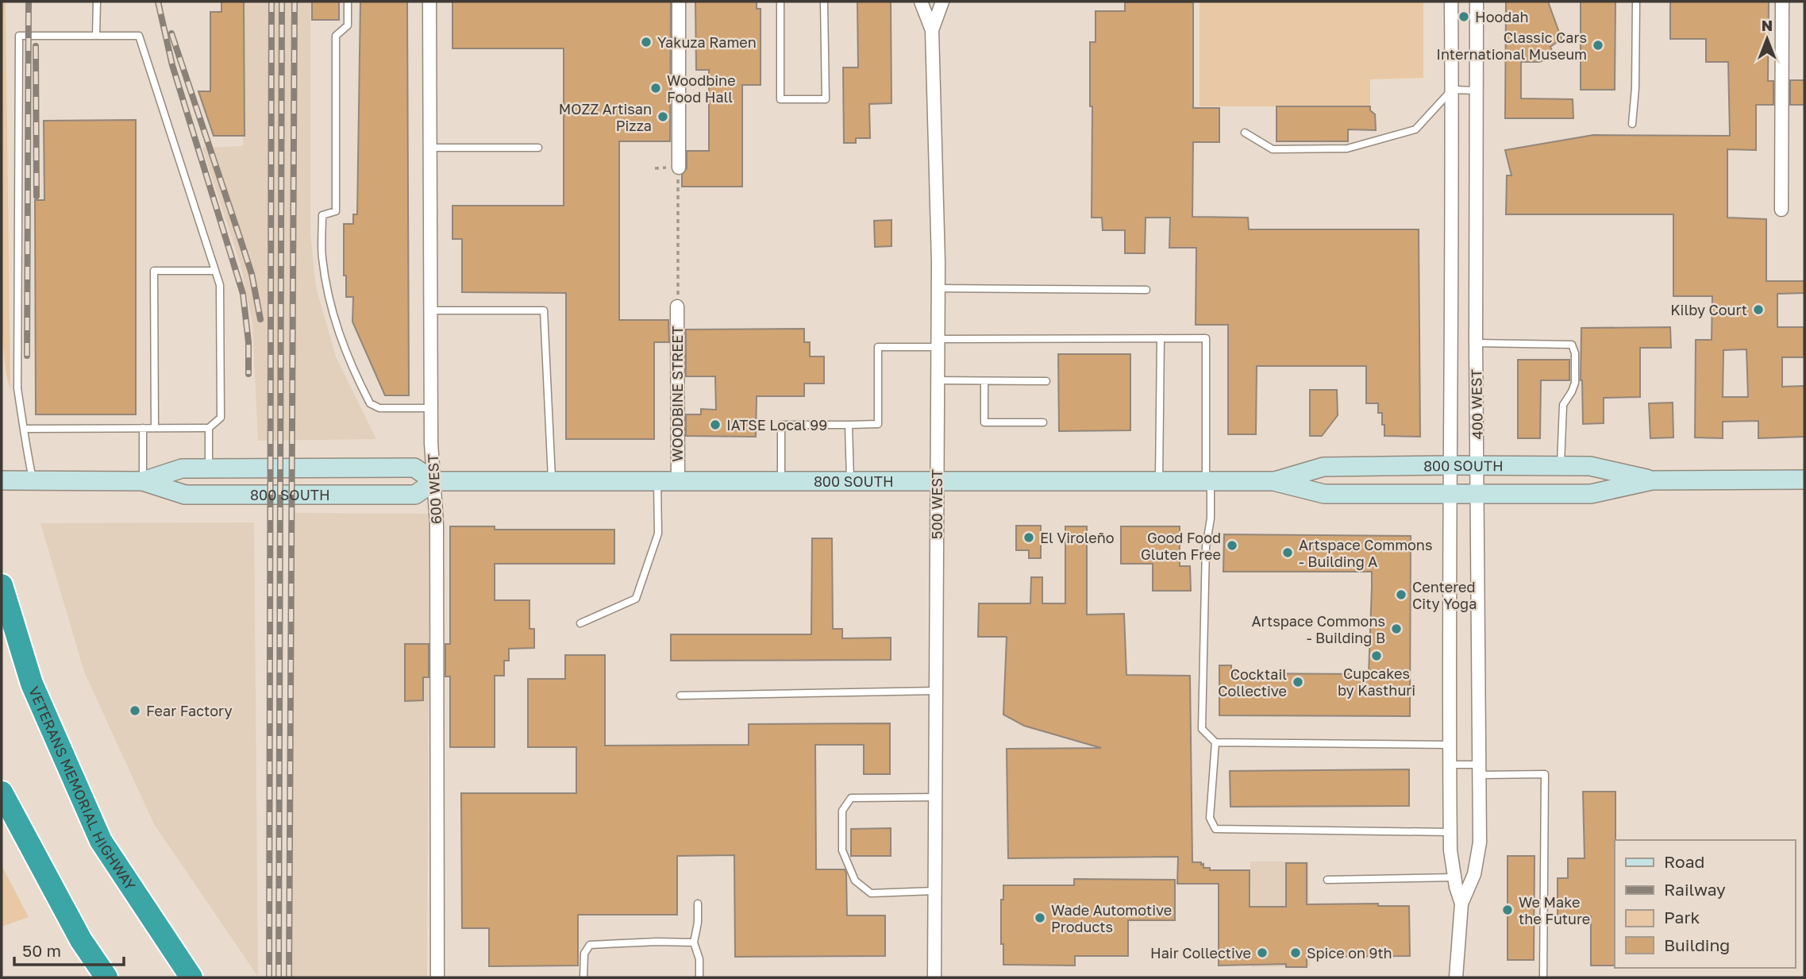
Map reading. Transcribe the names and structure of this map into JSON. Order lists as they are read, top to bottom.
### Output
{
  "streets": {
    "highway": ["VETERANS MEMORIAL HIGHWAY"],
    "street": [
      "WOODBINE STREET",
      "400 WEST",
      "800 SOUTH",
      "600 WEST",
      "500 WEST"
    ]
  },
  "crossings": [
    ["WOODBINE STREET", "800 SOUTH"],
    ["400 WEST", "800 SOUTH"],
    ["800 SOUTH", "600 WEST"],
    ["800 SOUTH", "500 WEST"]
  ],
  "places": [
    "Hoodah",
    "Yakuza Ramen",
    "Classic Cars International Museum",
    "Woodbine Food Hall",
    "MOZZ Artisan Pizza",
    "Kilby Court",
    "IATSE Local 99",
    "El Viroleño",
    "Good Food Gluten Free",
    "Artspace Commons - Building A",
    "Centered City Yoga",
    "Artspace Commons - Building B",
    "Cupcakes by Kasthuri",
    "Cocktail Collective",
    "Fear Factory",
    "We Make the Future",
    "Wade Automotive Products",
    "Hair Collective",
    "Spice on 9th"
  ],
  "legend": [
    "Road",
    "Railway",
    "Park",
    "Building"
  ],
  "scale_bar": "50 m",
  "north": "top"
}
